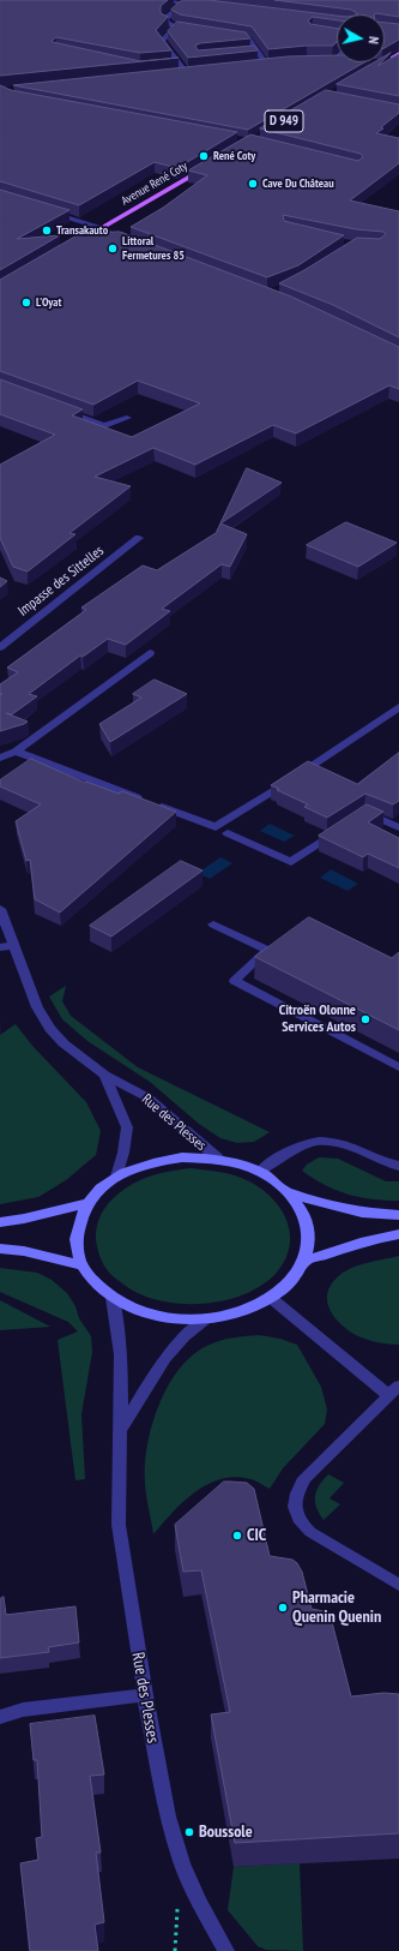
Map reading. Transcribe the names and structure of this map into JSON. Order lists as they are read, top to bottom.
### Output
{
  "streets": {
    "main road": ["Avenue René Coty"],
    "street": ["Impasse des Sittelles", "Rue des Plesses"]
  },
  "places": [
    "René Coty",
    "Cave Du Château",
    "Transakauto",
    "Littoral Fermetures 85",
    "L'Oyat",
    "Citroën Olonne Services Autos",
    "CIC",
    "Pharmacie Quenin Quenin",
    "Boussole"
  ],
  "north": "right"
}
